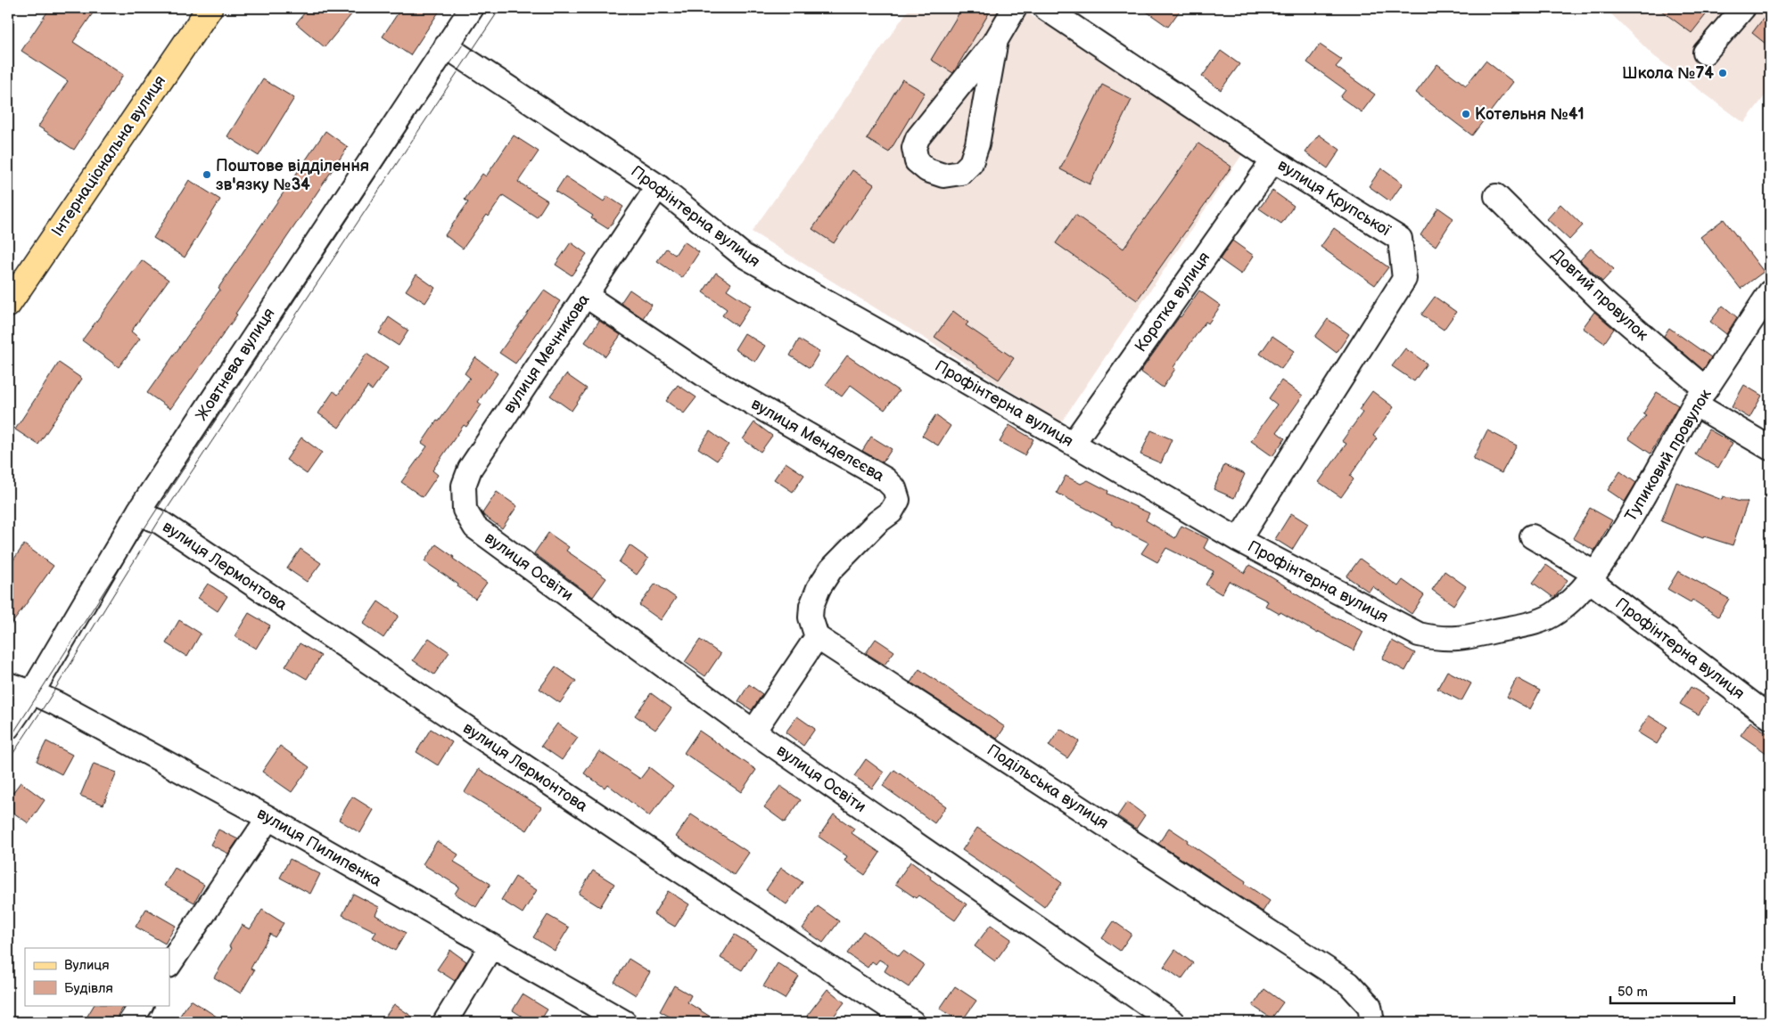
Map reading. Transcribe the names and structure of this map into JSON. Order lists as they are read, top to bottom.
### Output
{
  "streets": {
    "main road": ["Інтернаціональна вулиця"],
    "street": [
      "вулиця Крупської",
      "Профінтерна вулиця",
      "Довгий провулок",
      "Коротка вулиця",
      "вулиця Мечникова",
      "Жовтнева вулиця",
      "вулиця Менделєєва",
      "Тупиковий провулок",
      "вулиця Лермонтова",
      "вулиця Освіти",
      "Подільська вулиця",
      "вулиця Пилипенка"
    ]
  },
  "crossings": [
    ["вулиця Крупської", "Профінтерна вулиця"],
    ["вулиця Крупської", "Коротка вулиця"],
    ["Профінтерна вулиця", "Коротка вулиця"],
    ["Профінтерна вулиця", "вулиця Мечникова"],
    ["Профінтерна вулиця", "Жовтнева вулиця"],
    ["Профінтерна вулиця", "Тупиковий провулок"],
    ["Довгий провулок", "Тупиковий провулок"],
    ["вулиця Мечникова", "вулиця Менделєєва"],
    ["вулиця Мечникова", "вулиця Освіти"],
    ["Жовтнева вулиця", "вулиця Лермонтова"],
    ["Жовтнева вулиця", "вулиця Пилипенка"],
    ["вулиця Менделєєва", "Подільська вулиця"]
  ],
  "places": ["Школа №74", "Котельня №41", "Поштове відділення зв'язку №34"],
  "legend": ["Вулиця", "Будівля"],
  "scale_bar": "50 m"
}
